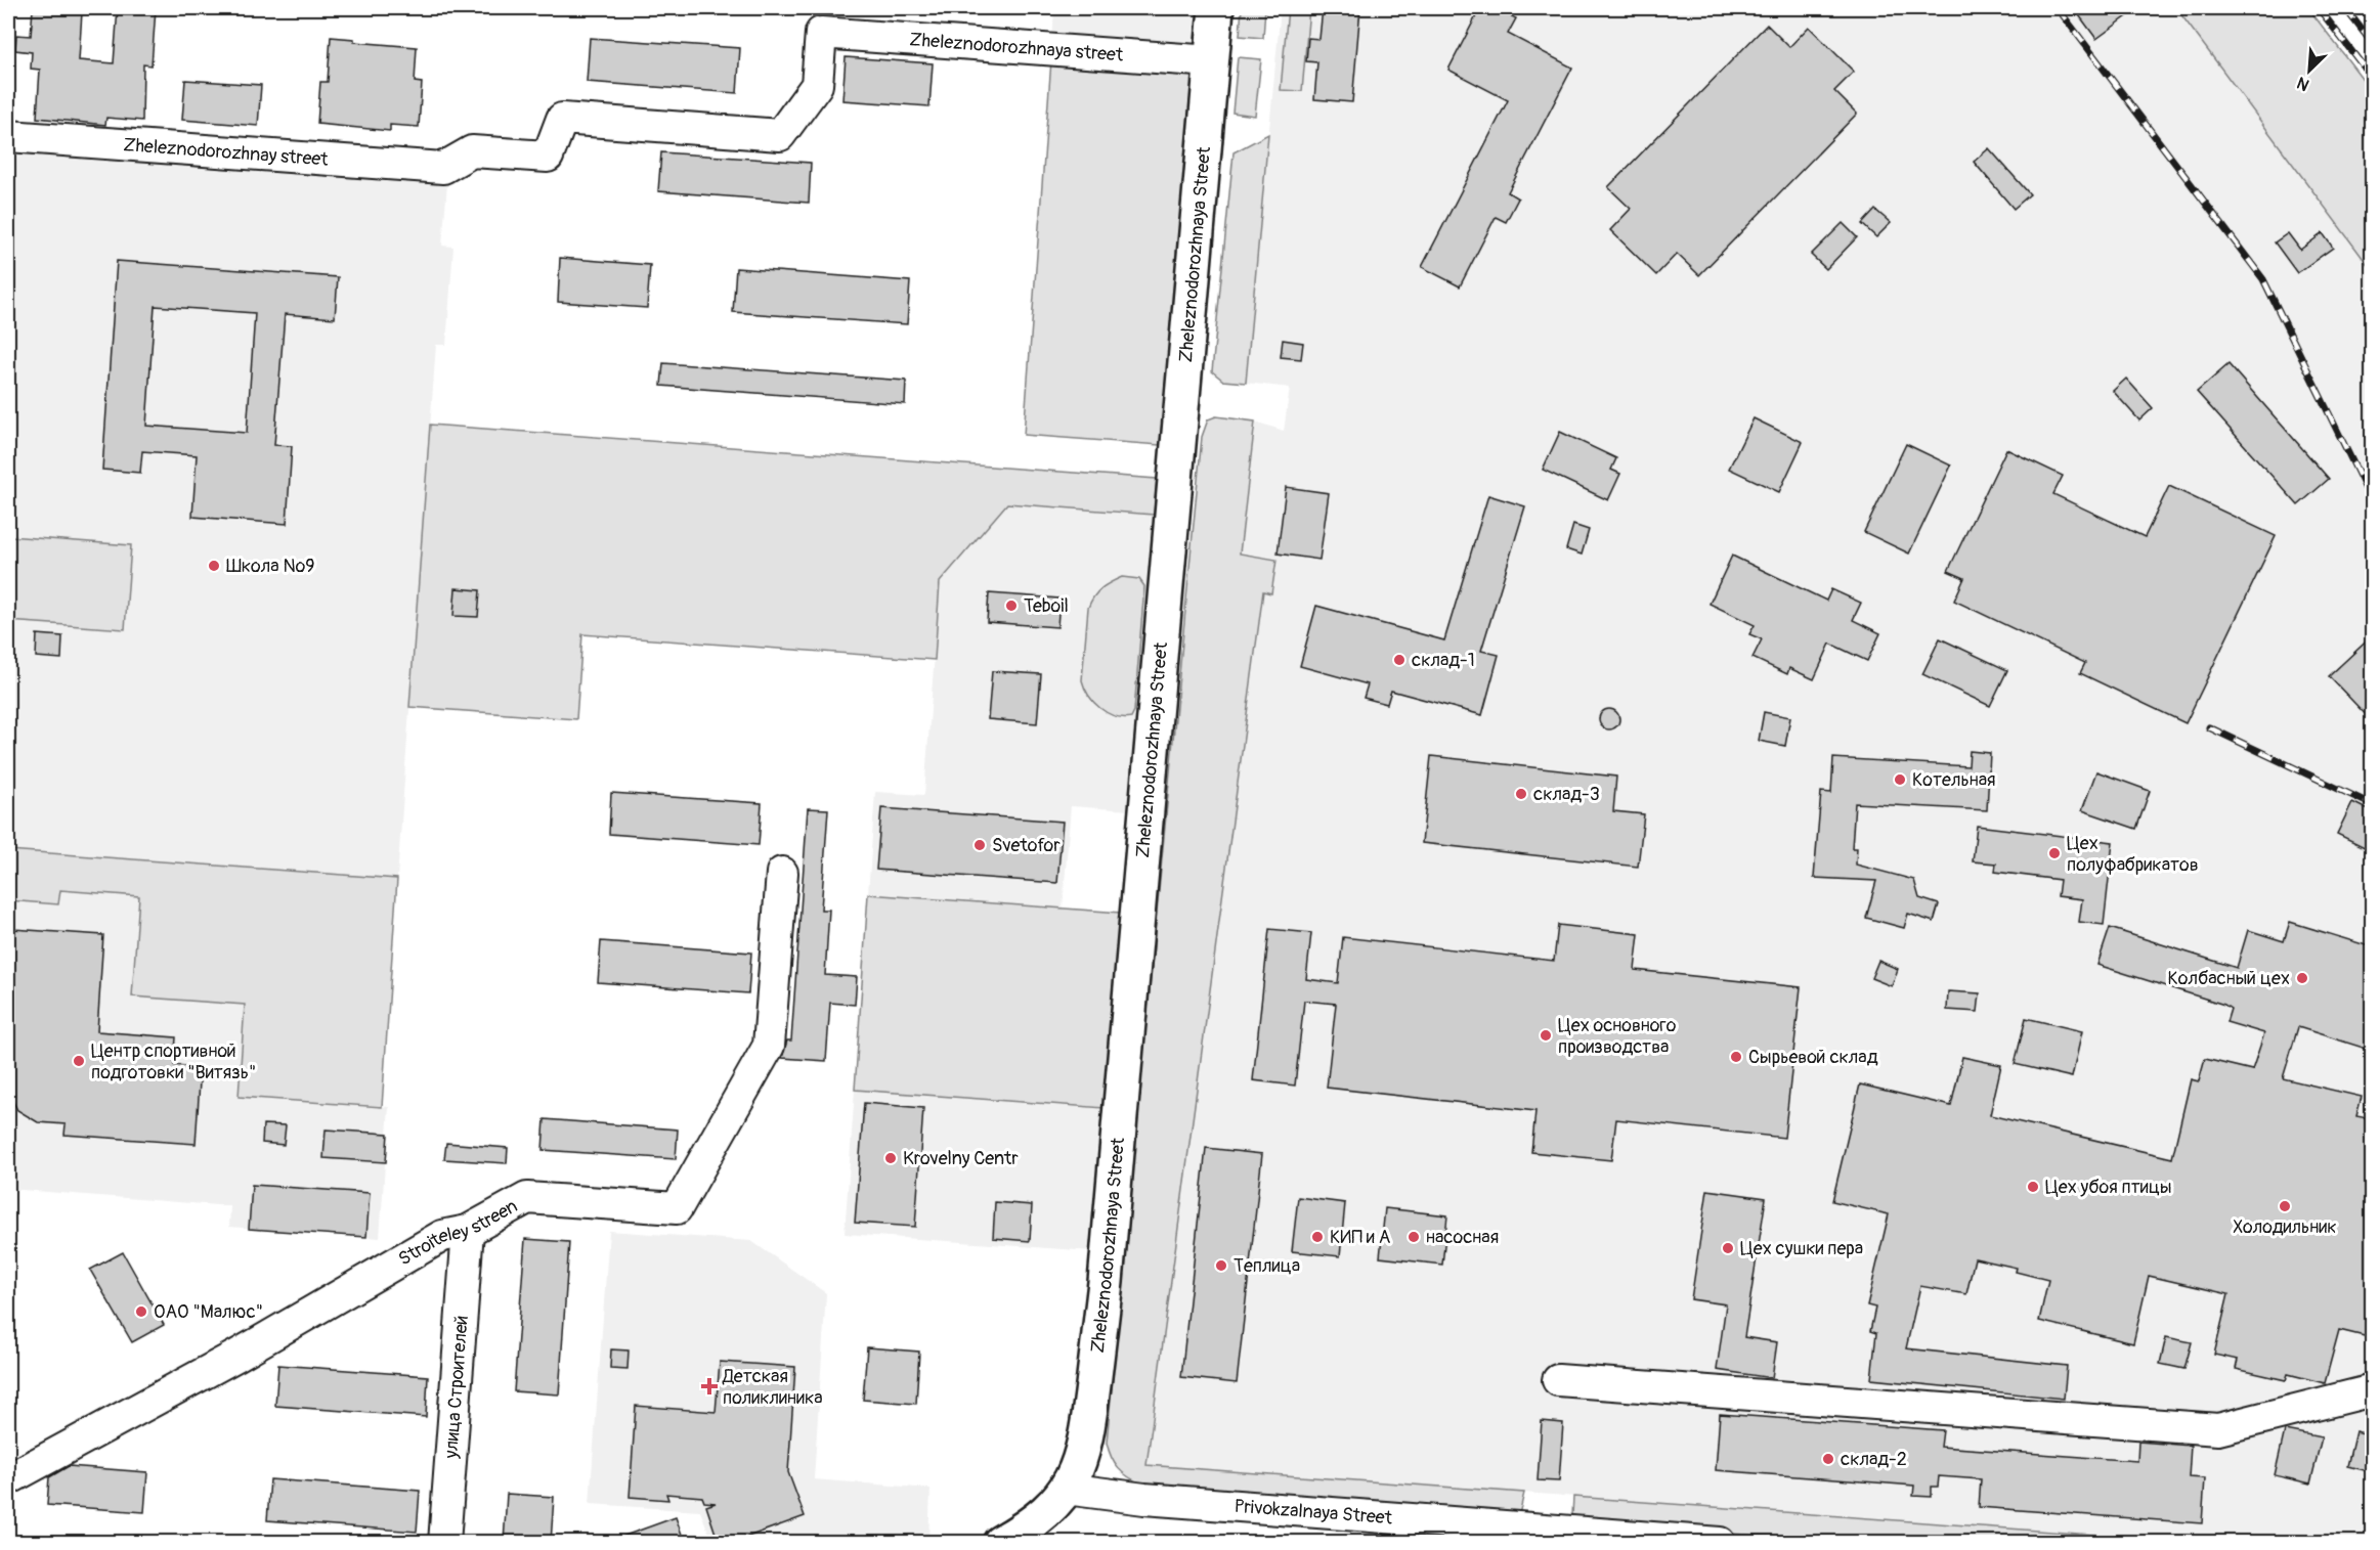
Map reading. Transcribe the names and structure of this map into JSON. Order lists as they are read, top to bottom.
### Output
{
  "streets": {
    "main road": ["Zheleznodorozhnaya Street"],
    "street": [
      "Zheleznodorozhnaya street",
      "Zheleznodorozhnay street",
      "Stroiteley streen",
      "улица Строителей",
      "Privokzalnaya Street"
    ]
  },
  "crossings": [
    ["Zheleznodorozhnaya street", "Zheleznodorozhnay street"],
    ["Zheleznodorozhnaya street", "Zheleznodorozhnaya Street"],
    ["Zheleznodorozhnaya Street", "Privokzalnaya Street"],
    ["Stroiteley streen", "улица Строителей"]
  ],
  "places": {
    "other": [
      "Школа №9",
      "Teboil",
      "склад-1",
      "Котельная",
      "склад-3",
      "Svetofor",
      "Цех полуфабрикатов",
      "Колбасный цех",
      "Цех основного производства",
      "Сырьевой склад",
      "Центр спортивной подготовки \"Витязь\"",
      "Krovelny Centr",
      "Цех убоя птицы",
      "Холодильник",
      "КИП и А",
      "насосная",
      "Цех сушки пера",
      "Теплица",
      "ОАО \"Малюс\"",
      "склад-2"
    ],
    "health": ["Детская поликлиника"]
  },
  "north": "bottom left"
}
